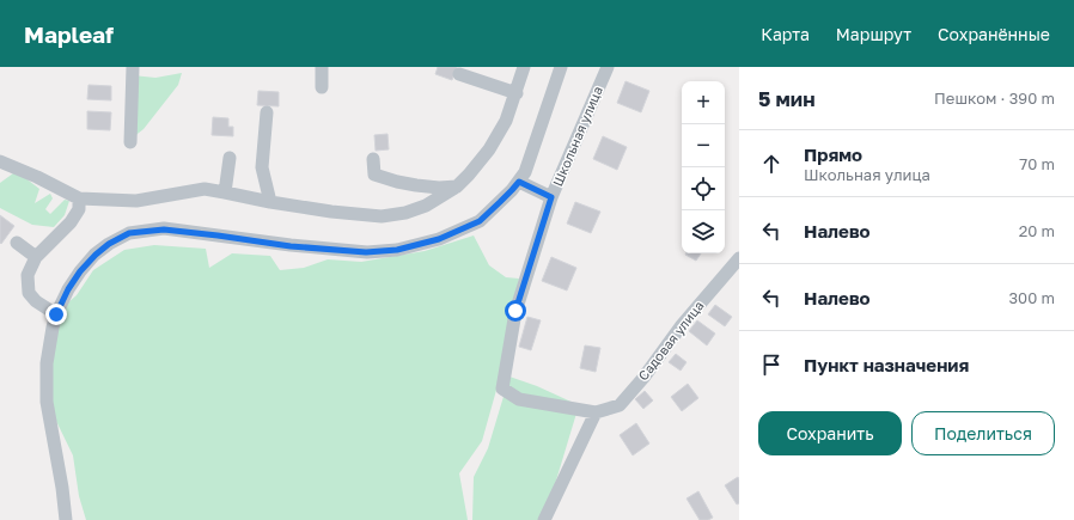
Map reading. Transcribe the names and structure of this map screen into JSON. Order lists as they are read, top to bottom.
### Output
{
  "streets": {
    "street": ["Школьная улица", "Садовая улица"]
  },
  "crossings": [
    ["Школьная улица", "Садовая улица"]
  ],
  "page": {
    "header": "Mapleaf",
    "nav": ["Карта", "Маршрут", "Сохранённые"],
    "heading": ["5 мин", "Пешком · 390 m"],
    "map_buttons": ["+", "−"],
    "list": [
      ["Прямо", "Школьная улица", "70 m"],
      ["Налево", "20 m"],
      ["Налево", "300 m"],
      "Пункт назначения"
    ],
    "buttons": ["Сохранить", "Поделиться"]
  }
}
